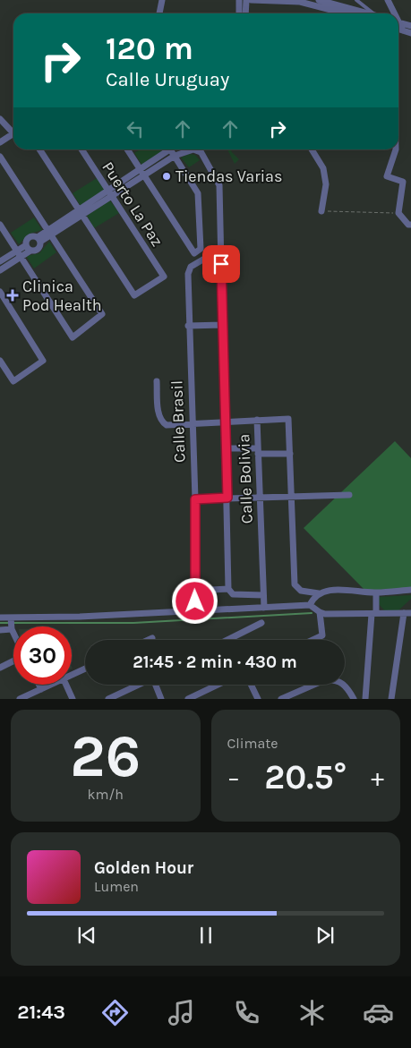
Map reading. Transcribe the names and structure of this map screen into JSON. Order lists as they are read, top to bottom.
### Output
{
  "streets": {
    "street": ["Puerto La Paz", "Calle Brasil", "Calle Bolivia"]
  },
  "crossings": [
    ["Calle Brasil", "Calle Bolivia"]
  ],
  "places": {
    "other": ["Tiendas Varias"],
    "health": ["Clinica Pod Health"]
  },
  "page": {
    "turn": ["120 m", "Calle Uruguay"],
    "limit": "30",
    "trip": "21:45 · 2 min · 430 m",
    "tile": [
      ["26", "km/h"],
      "Climate"
    ],
    "heat": ["−", "20.5°", "+"],
    "song": ["Golden Hour", "Lumen"],
    "tabs": "21:43"
  }
}
